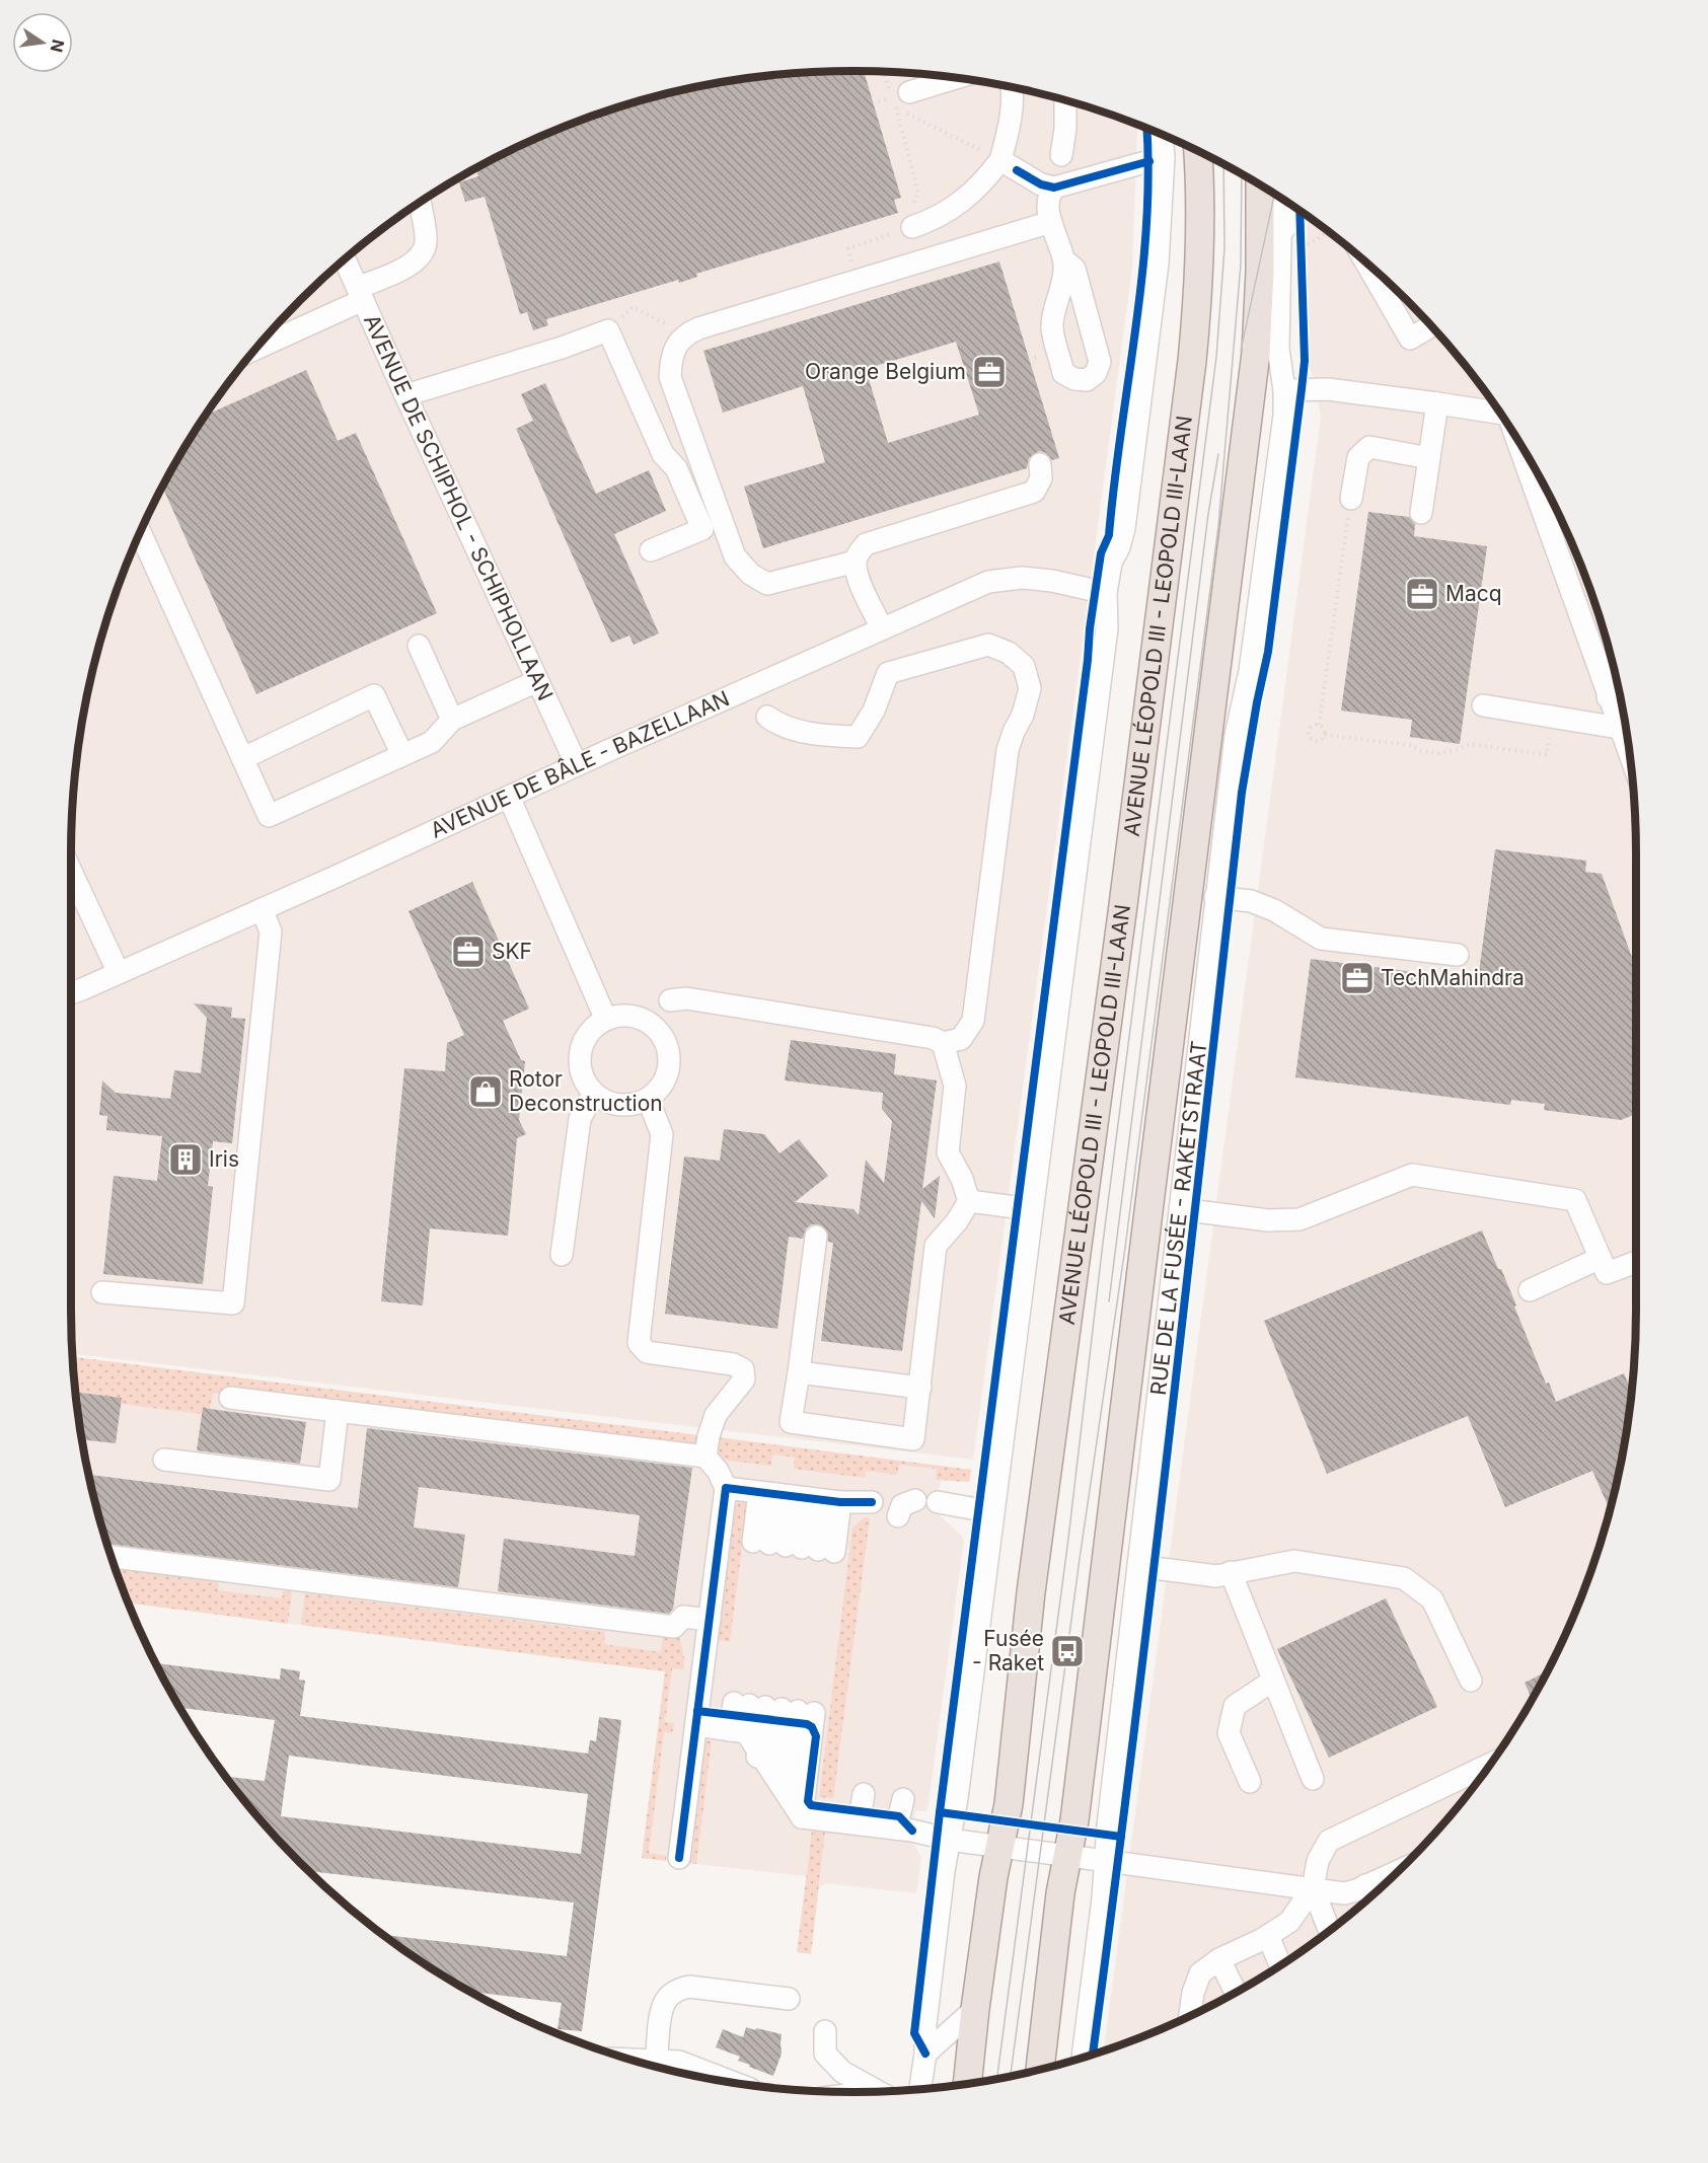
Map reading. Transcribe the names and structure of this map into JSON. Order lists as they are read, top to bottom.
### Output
{
  "streets": {
    "main road": ["AVENUE LÉOPOLD III - LEOPOLD III-LAAN"],
    "street": ["AVENUE DE SCHIPHOL - SCHIPHOLLAAN", "AVENUE DE BÂLE - BAZELLAAN", "RUE DE LA FUSÉE - RAKETSTRAAT"]
  },
  "crossings": [
    ["AVENUE DE SCHIPHOL - SCHIPHOLLAAN", "AVENUE DE BÂLE - BAZELLAAN"]
  ],
  "places": {
    "office": [
      "Orange Belgium",
      "Macq",
      "SKF",
      "TechMahindra"
    ],
    "shop": ["Rotor Deconstruction"],
    "building": ["Iris"],
    "bus stop": ["Fusée - Raket"]
  },
  "north": "right"
}
